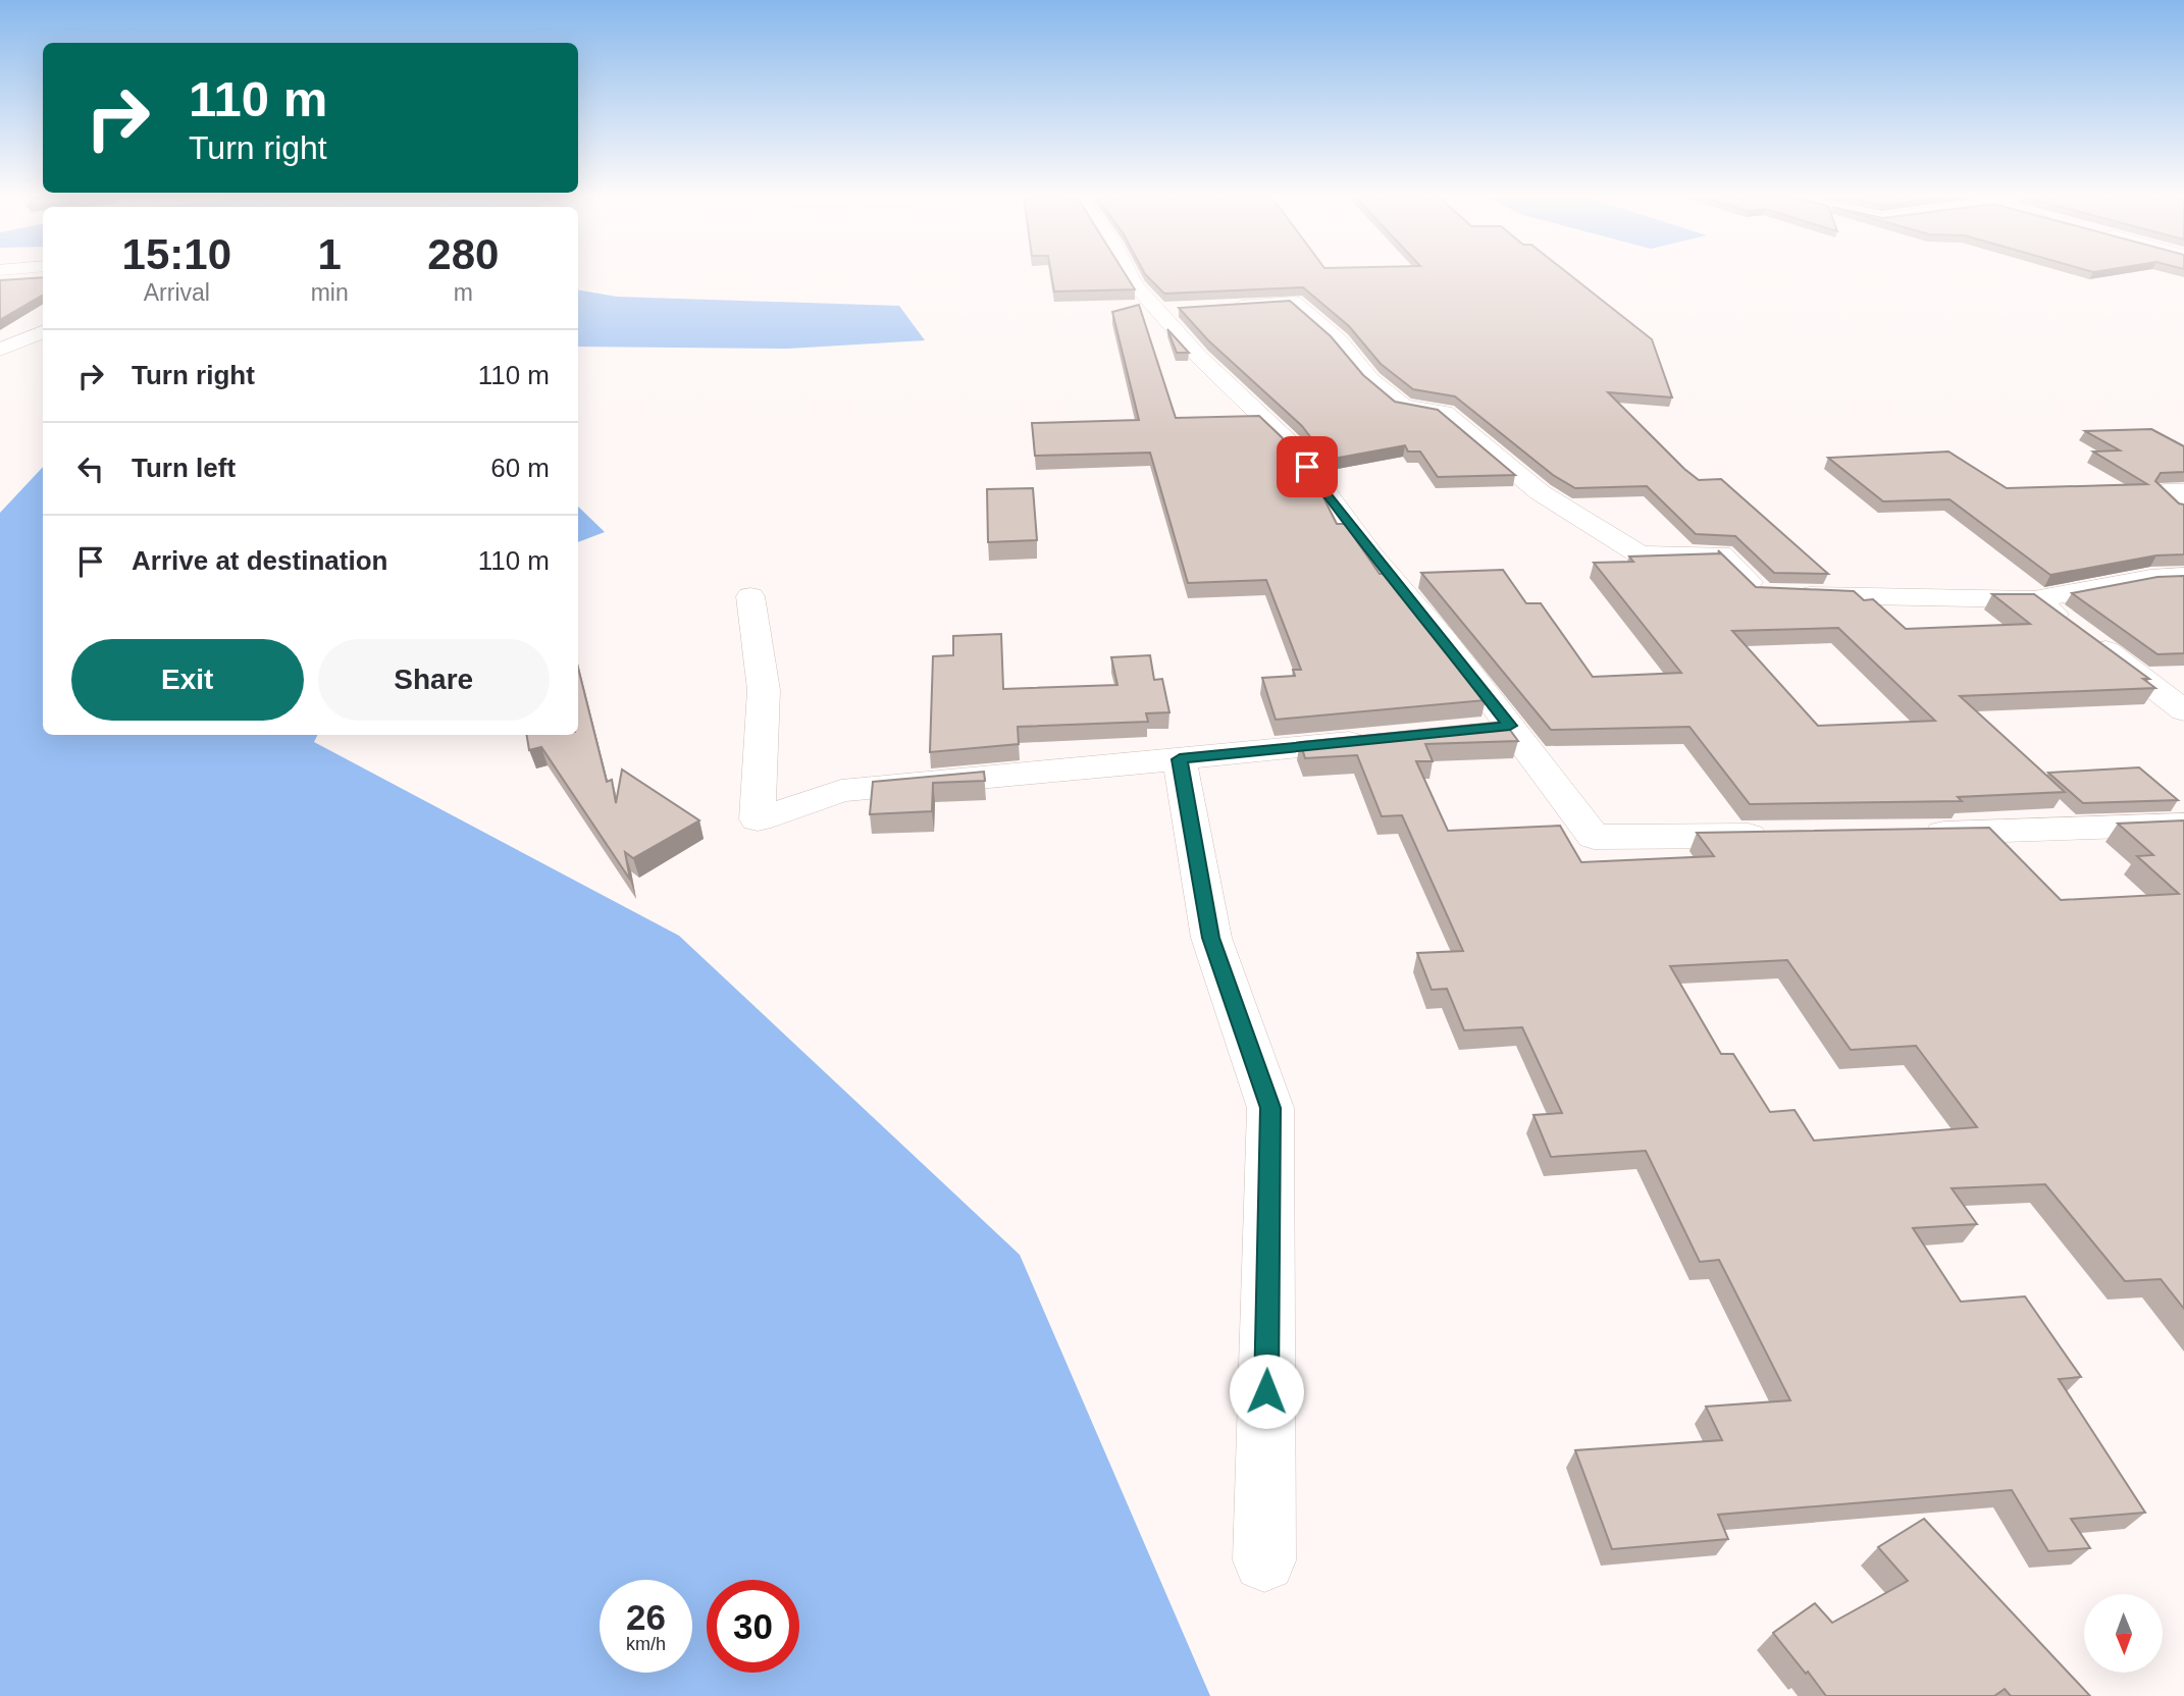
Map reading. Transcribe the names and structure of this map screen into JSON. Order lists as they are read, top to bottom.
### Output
{
  "north": "bottom",
  "page": {
    "turn": ["110 m", "Turn right"],
    "eta": [
      "15:10",
      "Arrival",
      "1",
      "min",
      "280",
      "m"
    ],
    "list": [
      {
        "name": "Turn right",
        "value": "110 m"
      },
      {
        "name": "Turn left",
        "value": "60 m"
      },
      {
        "name": "Arrive at destination",
        "value": "110 m"
      }
    ],
    "buttons": ["Exit", "Share"],
    "speed": "26 km/h",
    "limit": "30"
  }
}
